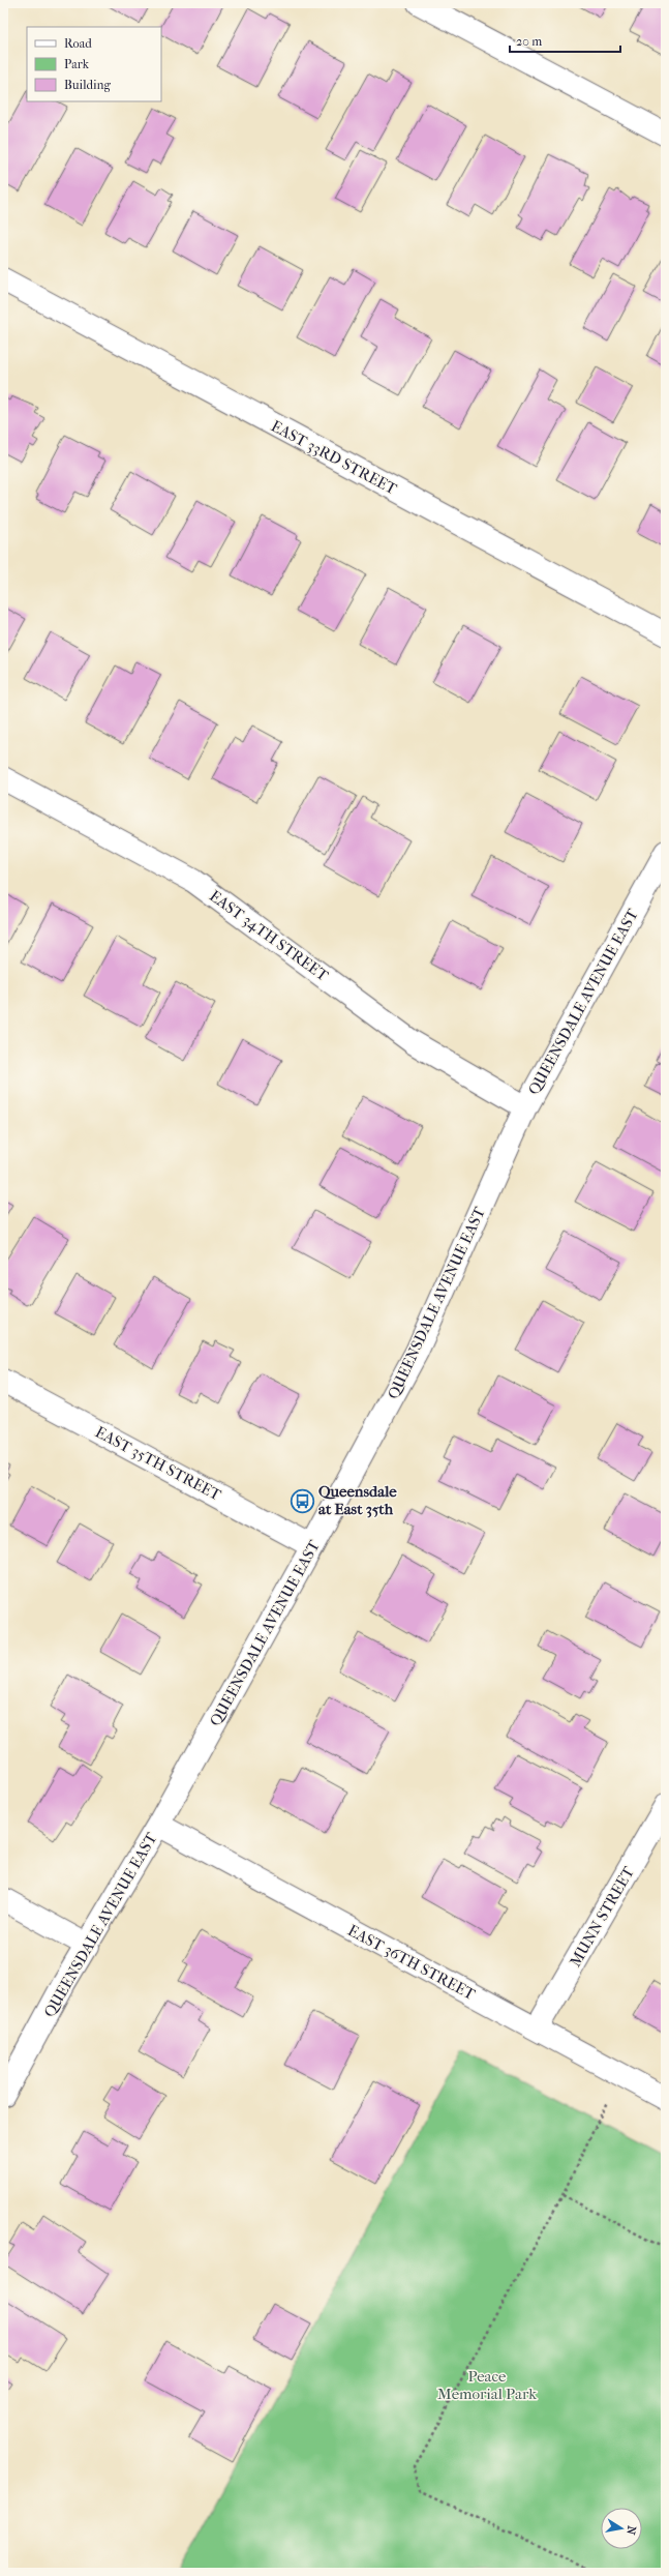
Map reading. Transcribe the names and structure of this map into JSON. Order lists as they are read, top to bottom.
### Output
{
  "streets": {
    "street": [
      "EAST 33RD STREET",
      "EAST 34TH STREET",
      "QUEENSDALE AVENUE EAST",
      "EAST 35TH STREET",
      "MUNN STREET",
      "EAST 36TH STREET"
    ]
  },
  "crossings": [
    ["EAST 34TH STREET", "QUEENSDALE AVENUE EAST"],
    ["QUEENSDALE AVENUE EAST", "EAST 35TH STREET"],
    ["QUEENSDALE AVENUE EAST", "EAST 36TH STREET"],
    ["MUNN STREET", "EAST 36TH STREET"]
  ],
  "parks": ["Peace Memorial Park"],
  "places": {
    "bus stop": ["Queensdale at East 35th"]
  },
  "legend": ["Road", "Park", "Building"],
  "scale_bar": "20 m",
  "north": "right"
}
